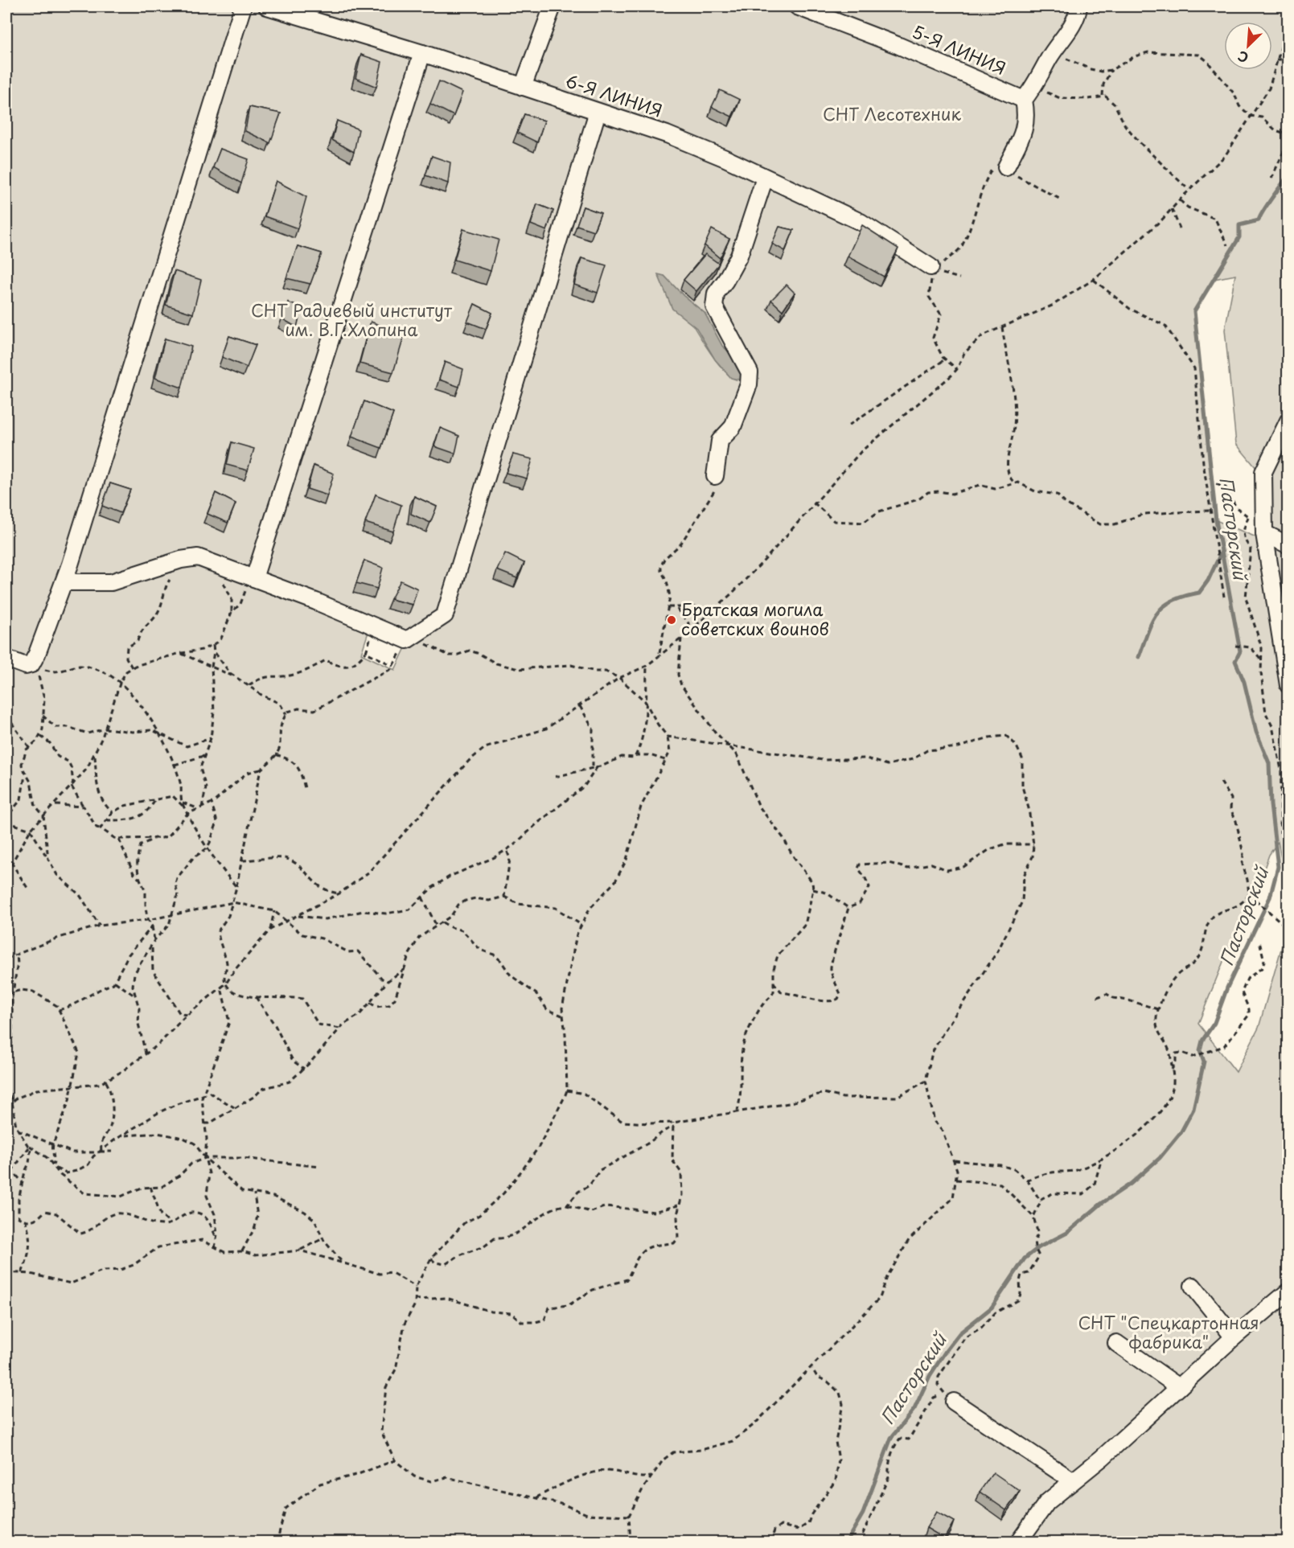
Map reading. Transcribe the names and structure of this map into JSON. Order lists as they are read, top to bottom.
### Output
{
  "streets": {
    "street": ["5-Я ЛИНИЯ", "6-Я ЛИНИЯ"]
  },
  "water": ["Пасторский"],
  "parks": ["СНТ Лесотехник", "СНТ Радиевый институт им. В.Г.Хлопина", "СНТ \"Спецкартонная фабрика\""],
  "places": ["Братская могила советских воинов"],
  "north": "bottom left"
}
